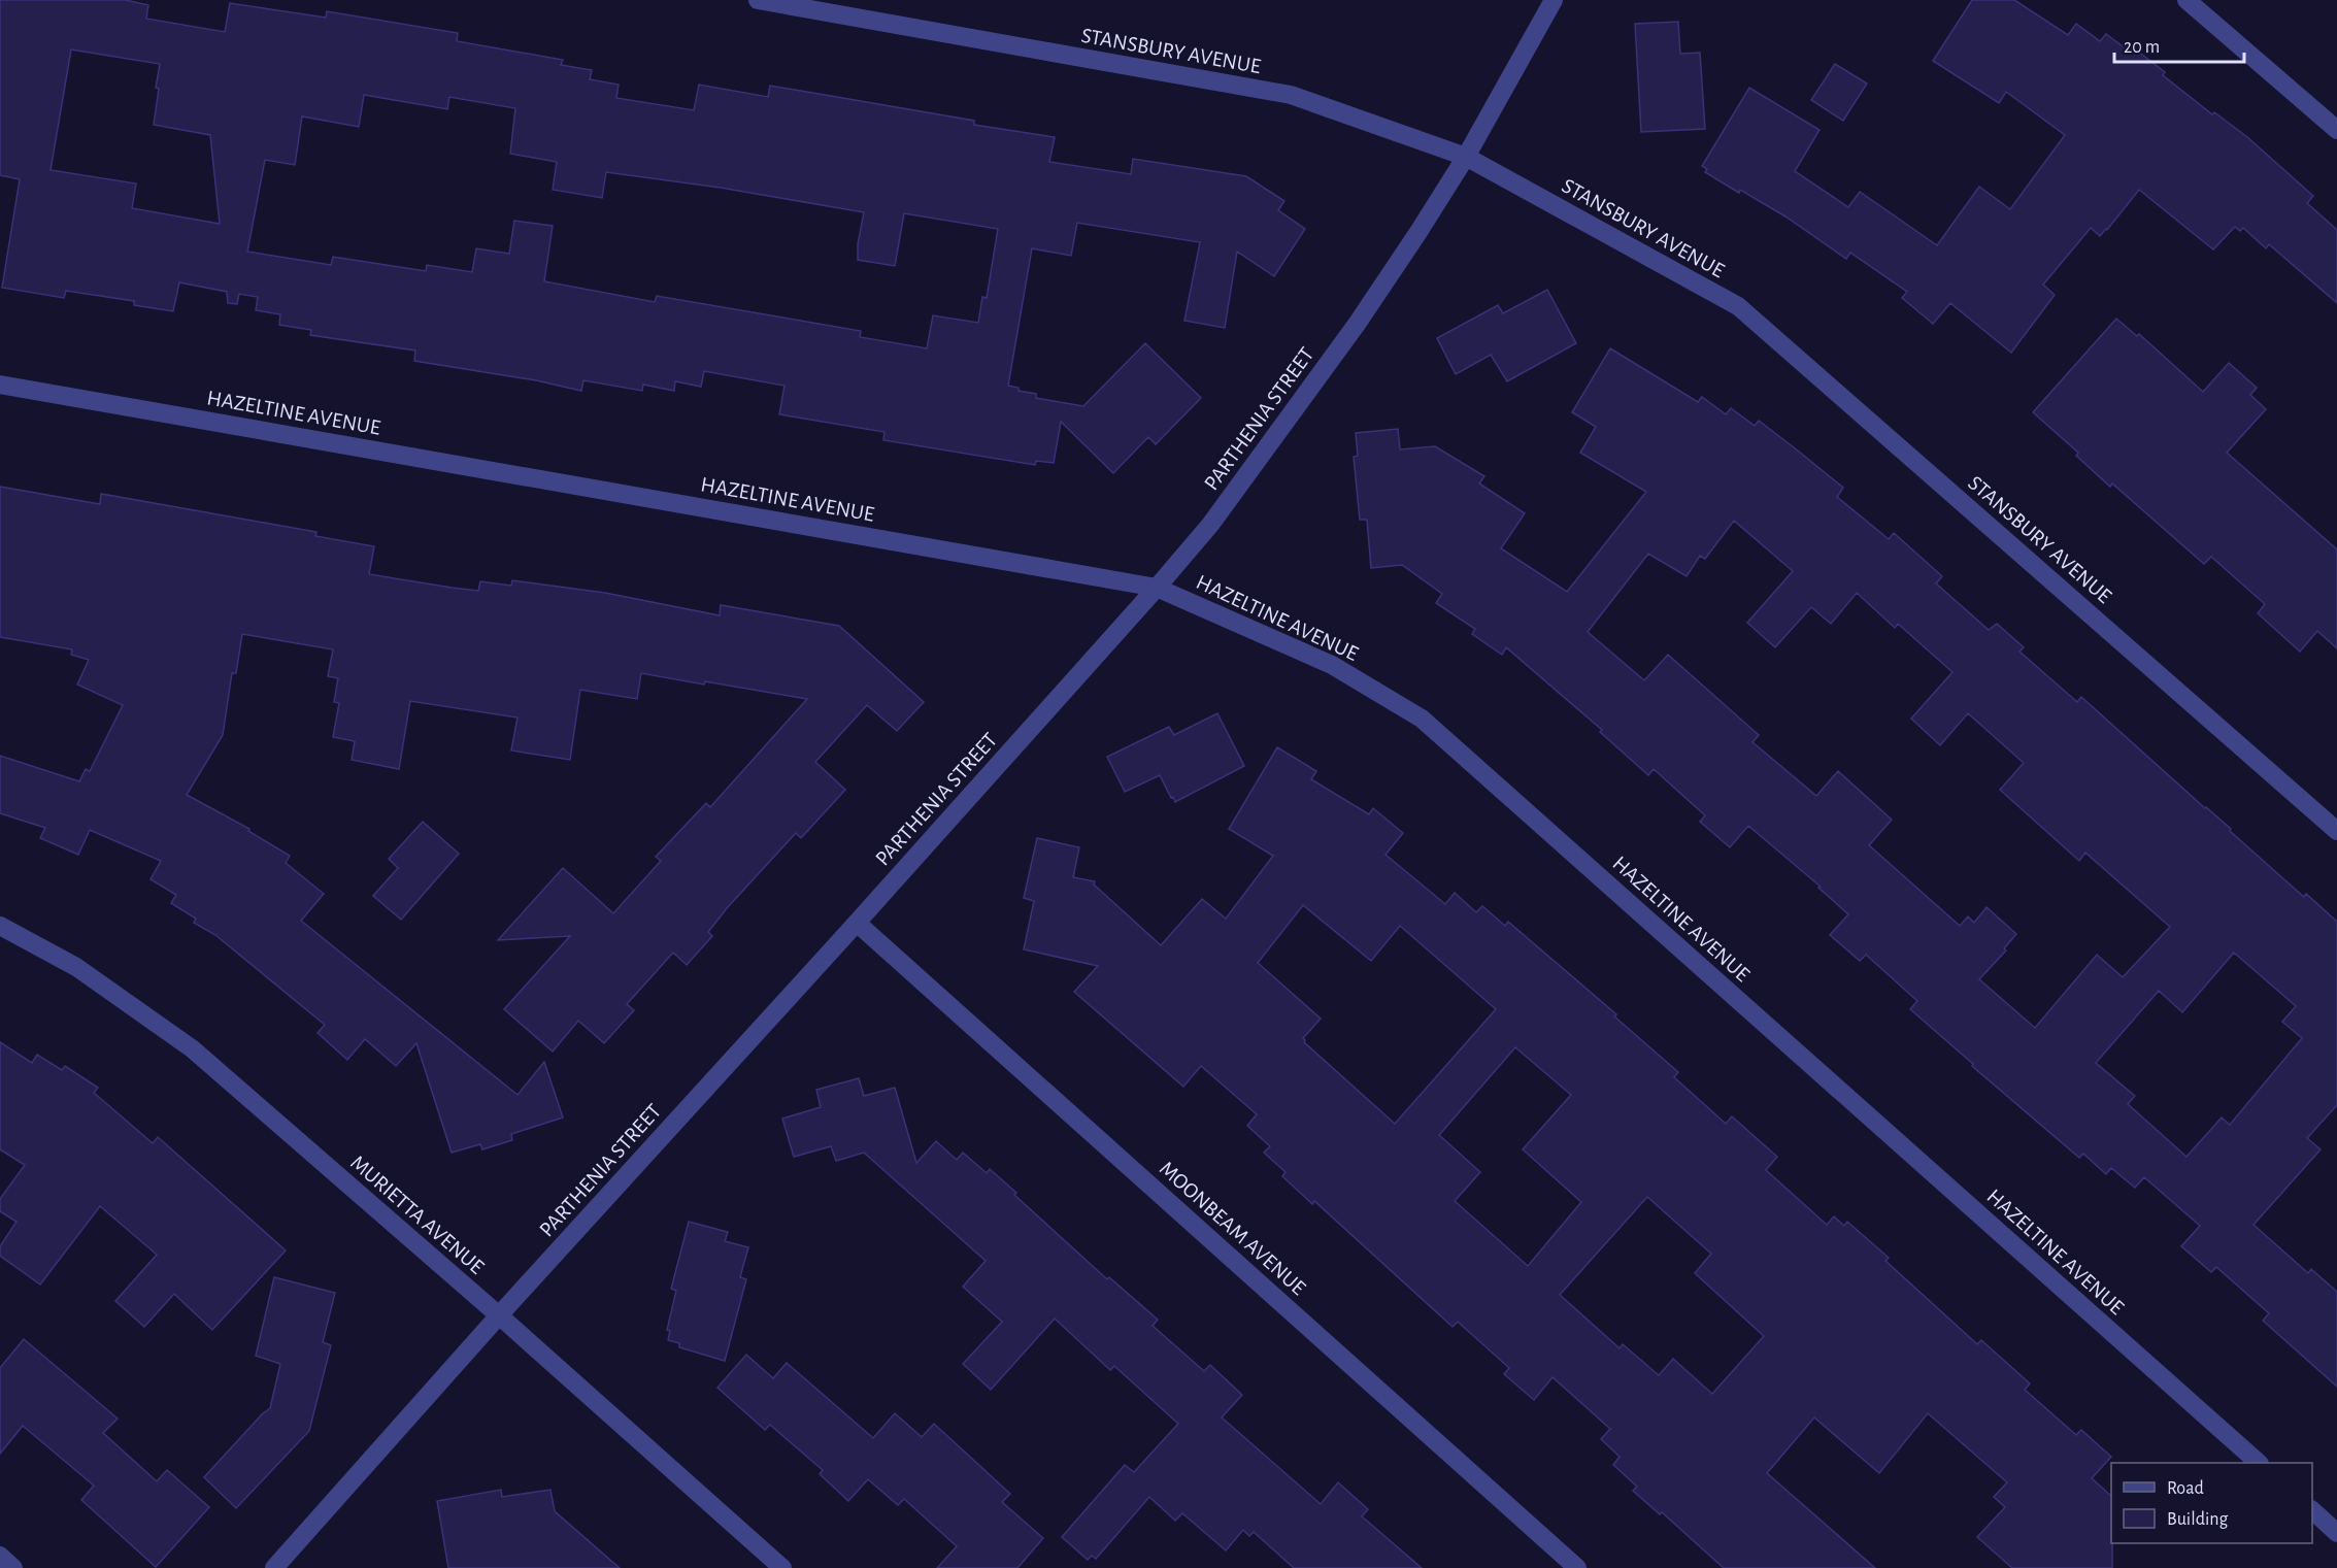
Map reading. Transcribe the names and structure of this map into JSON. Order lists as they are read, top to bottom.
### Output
{
  "streets": {
    "street": [
      "STANSBURY AVENUE",
      "HAZELTINE AVENUE",
      "PARTHENIA STREET",
      "MURIETTA AVENUE",
      "MOONBEAM AVENUE"
    ]
  },
  "crossings": [
    ["STANSBURY AVENUE", "PARTHENIA STREET"],
    ["HAZELTINE AVENUE", "PARTHENIA STREET"],
    ["PARTHENIA STREET", "MURIETTA AVENUE"],
    ["PARTHENIA STREET", "MOONBEAM AVENUE"]
  ],
  "legend": ["Road", "Building"],
  "scale_bar": "20 m"
}
